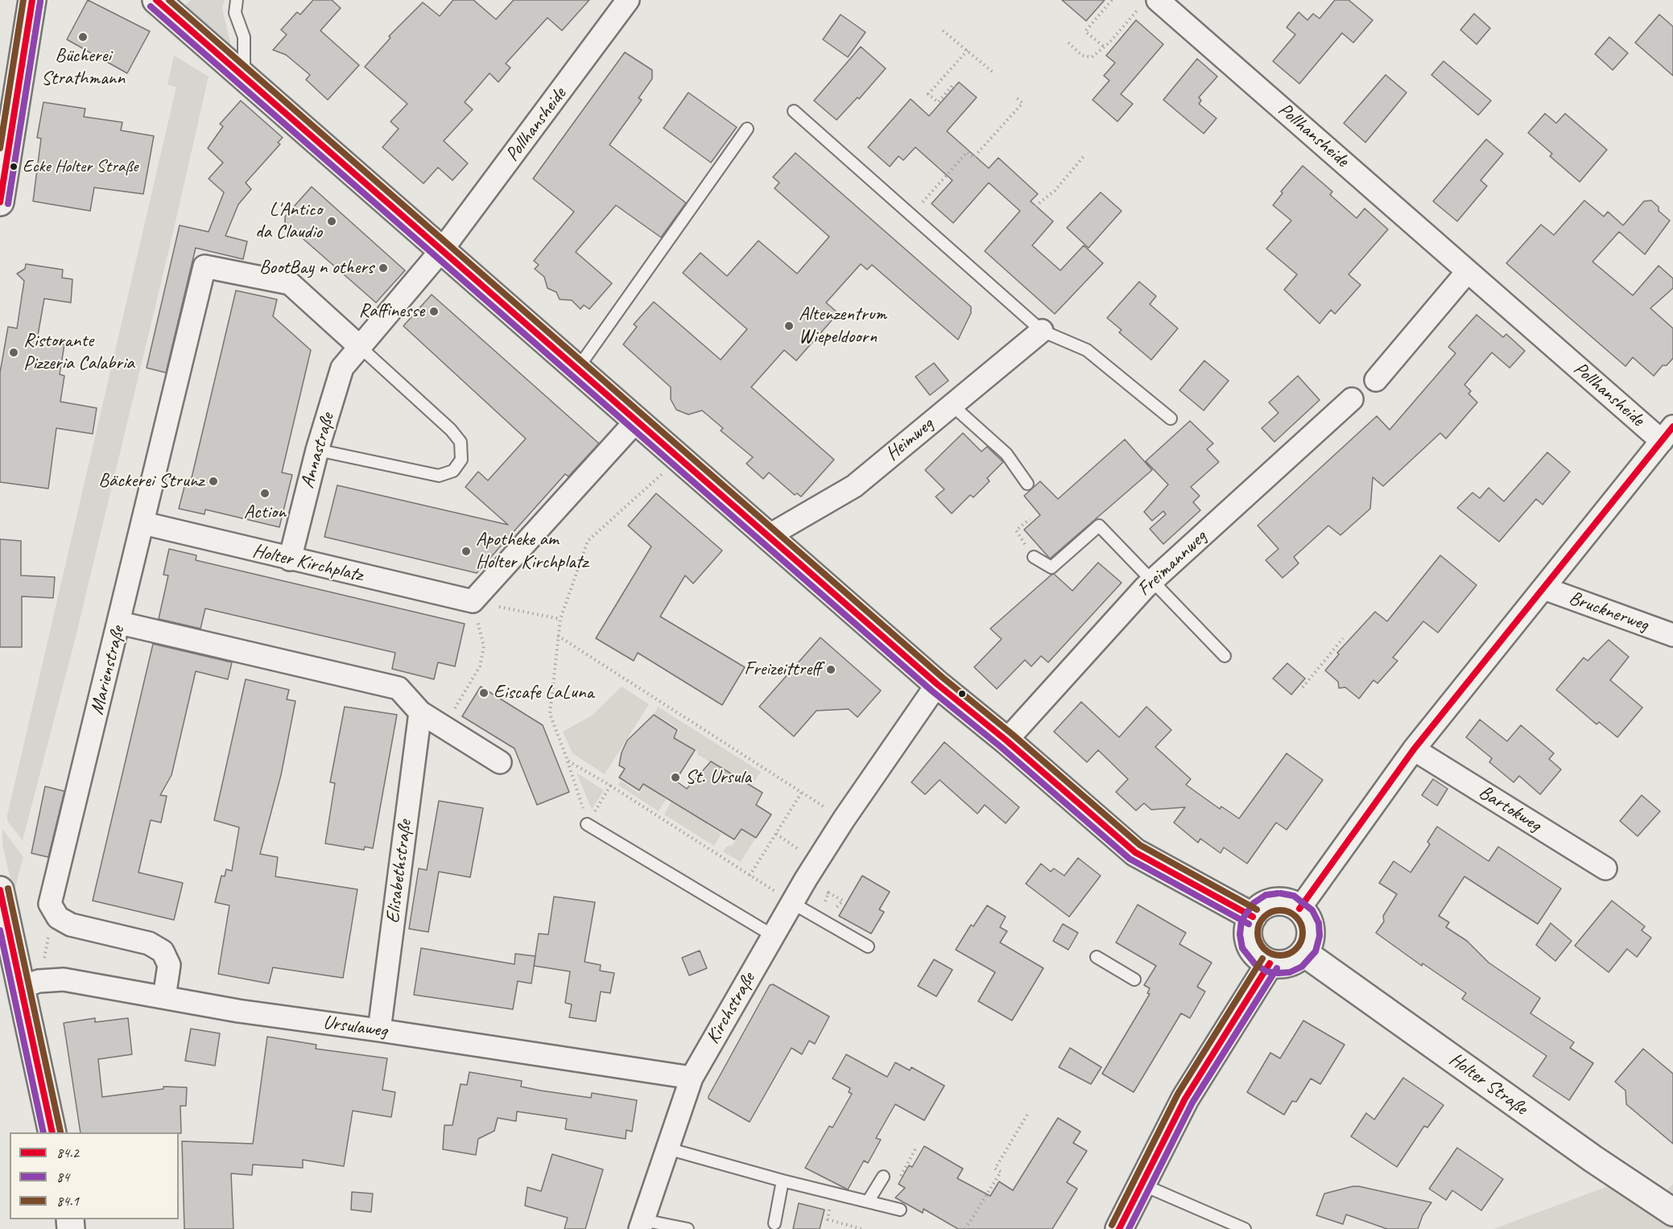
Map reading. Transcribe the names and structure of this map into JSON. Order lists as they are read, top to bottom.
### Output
{
  "streets": {
    "street": [
      "Pollhansheide",
      "Heimweg",
      "Annastraße",
      "Holter Kirchplatz",
      "Freimannweg",
      "Brucknerweg",
      "Marienstraße",
      "Bartokweg",
      "Elisabethstraße",
      "Kirchstraße",
      "Ursulaweg",
      "Holter Straße"
    ]
  },
  "crossings": [
    ["Pollhansheide", "Annastraße"],
    ["Annastraße", "Holter Kirchplatz"],
    ["Annastraße", "Marienstraße"],
    ["Holter Kirchplatz", "Marienstraße"],
    ["Elisabethstraße", "Ursulaweg"],
    ["Kirchstraße", "Ursulaweg"]
  ],
  "places": [
    "Bücherei Strathmann",
    "Ecke Holter Straße",
    "L'Antico da Claudio",
    "BootBay n others",
    "Raffinesse",
    "Altenzentrum Wiepeldoorn",
    "Ristorante Pizzeria Calabria",
    "Bäckerei Strunz",
    "Action",
    "Apotheke am Holter Kirchplatz",
    "Freizeittreff",
    "Eiscafe LaLuna",
    "St. Ursula"
  ],
  "lines": ["transit line 84.2", "transit line 84.1", "transit line 84"],
  "legend": ["84.2", "84", "84.1"]
}
